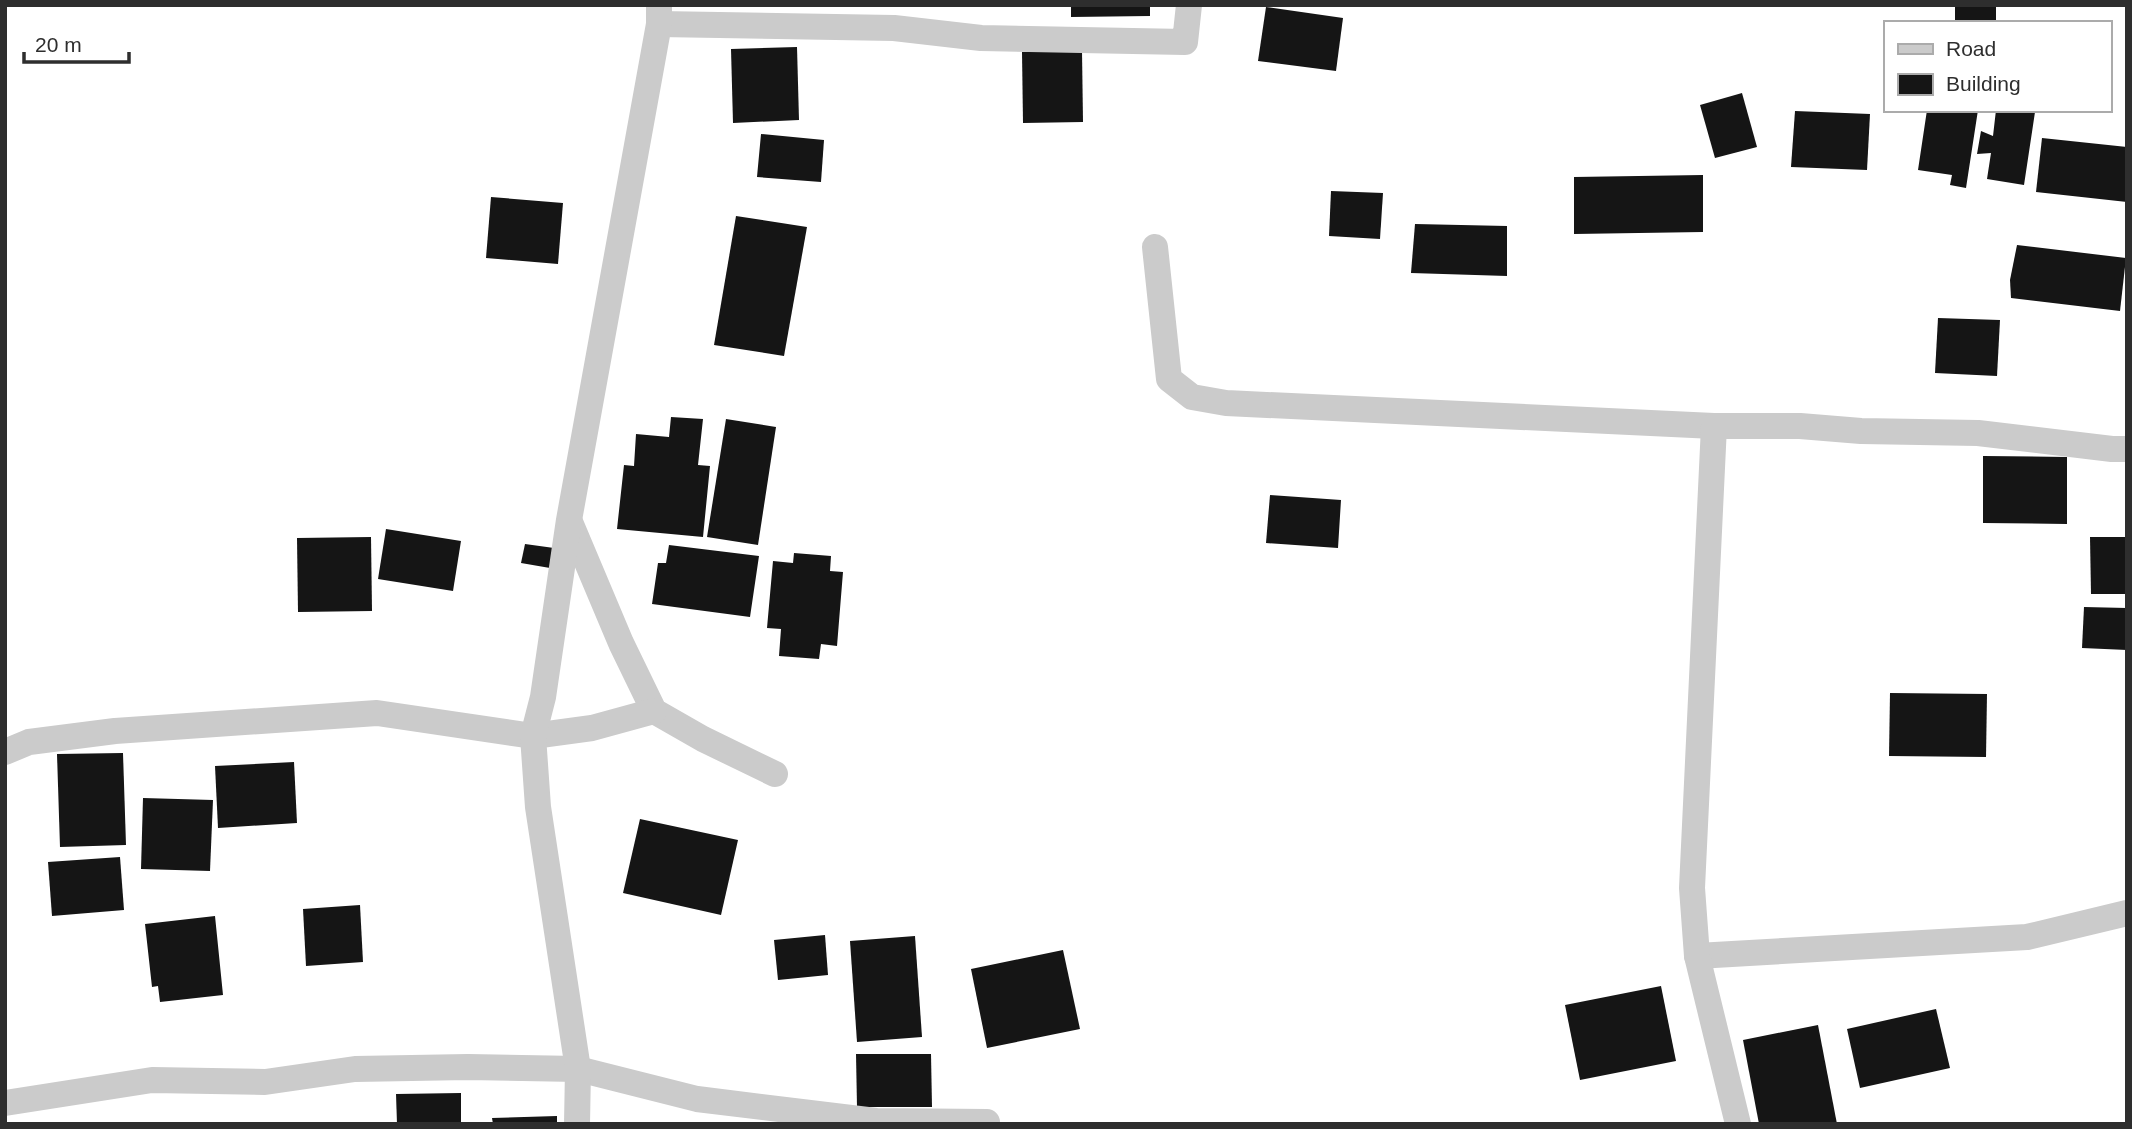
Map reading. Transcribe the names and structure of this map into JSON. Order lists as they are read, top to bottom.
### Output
{
  "legend": ["Road", "Building"],
  "scale_bar": "20 m"
}
